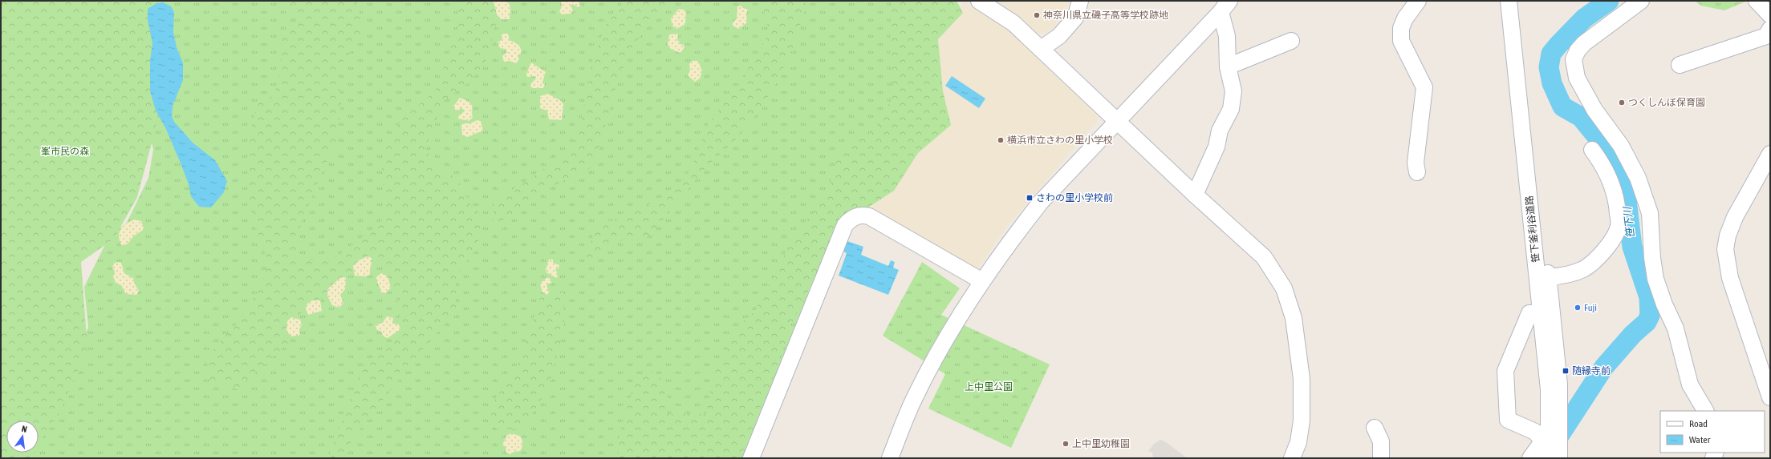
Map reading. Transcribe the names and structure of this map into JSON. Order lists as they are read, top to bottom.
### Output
{
  "streets": {
    "street": ["笹下釜利谷道路"]
  },
  "water": ["笹下川"],
  "parks": ["峯市民の森", "上中里公園"],
  "places": {
    "other": [
      "神奈川県立磯子高等学校跡地",
      "つくしんぼ保育園",
      "横浜市立さわの里小学校",
      "Fuji",
      "上中里幼稚園"
    ],
    "transit": ["さわの里小学校前", "随縁寺前"]
  },
  "legend": ["Road", "Water"],
  "north": "top"
}
